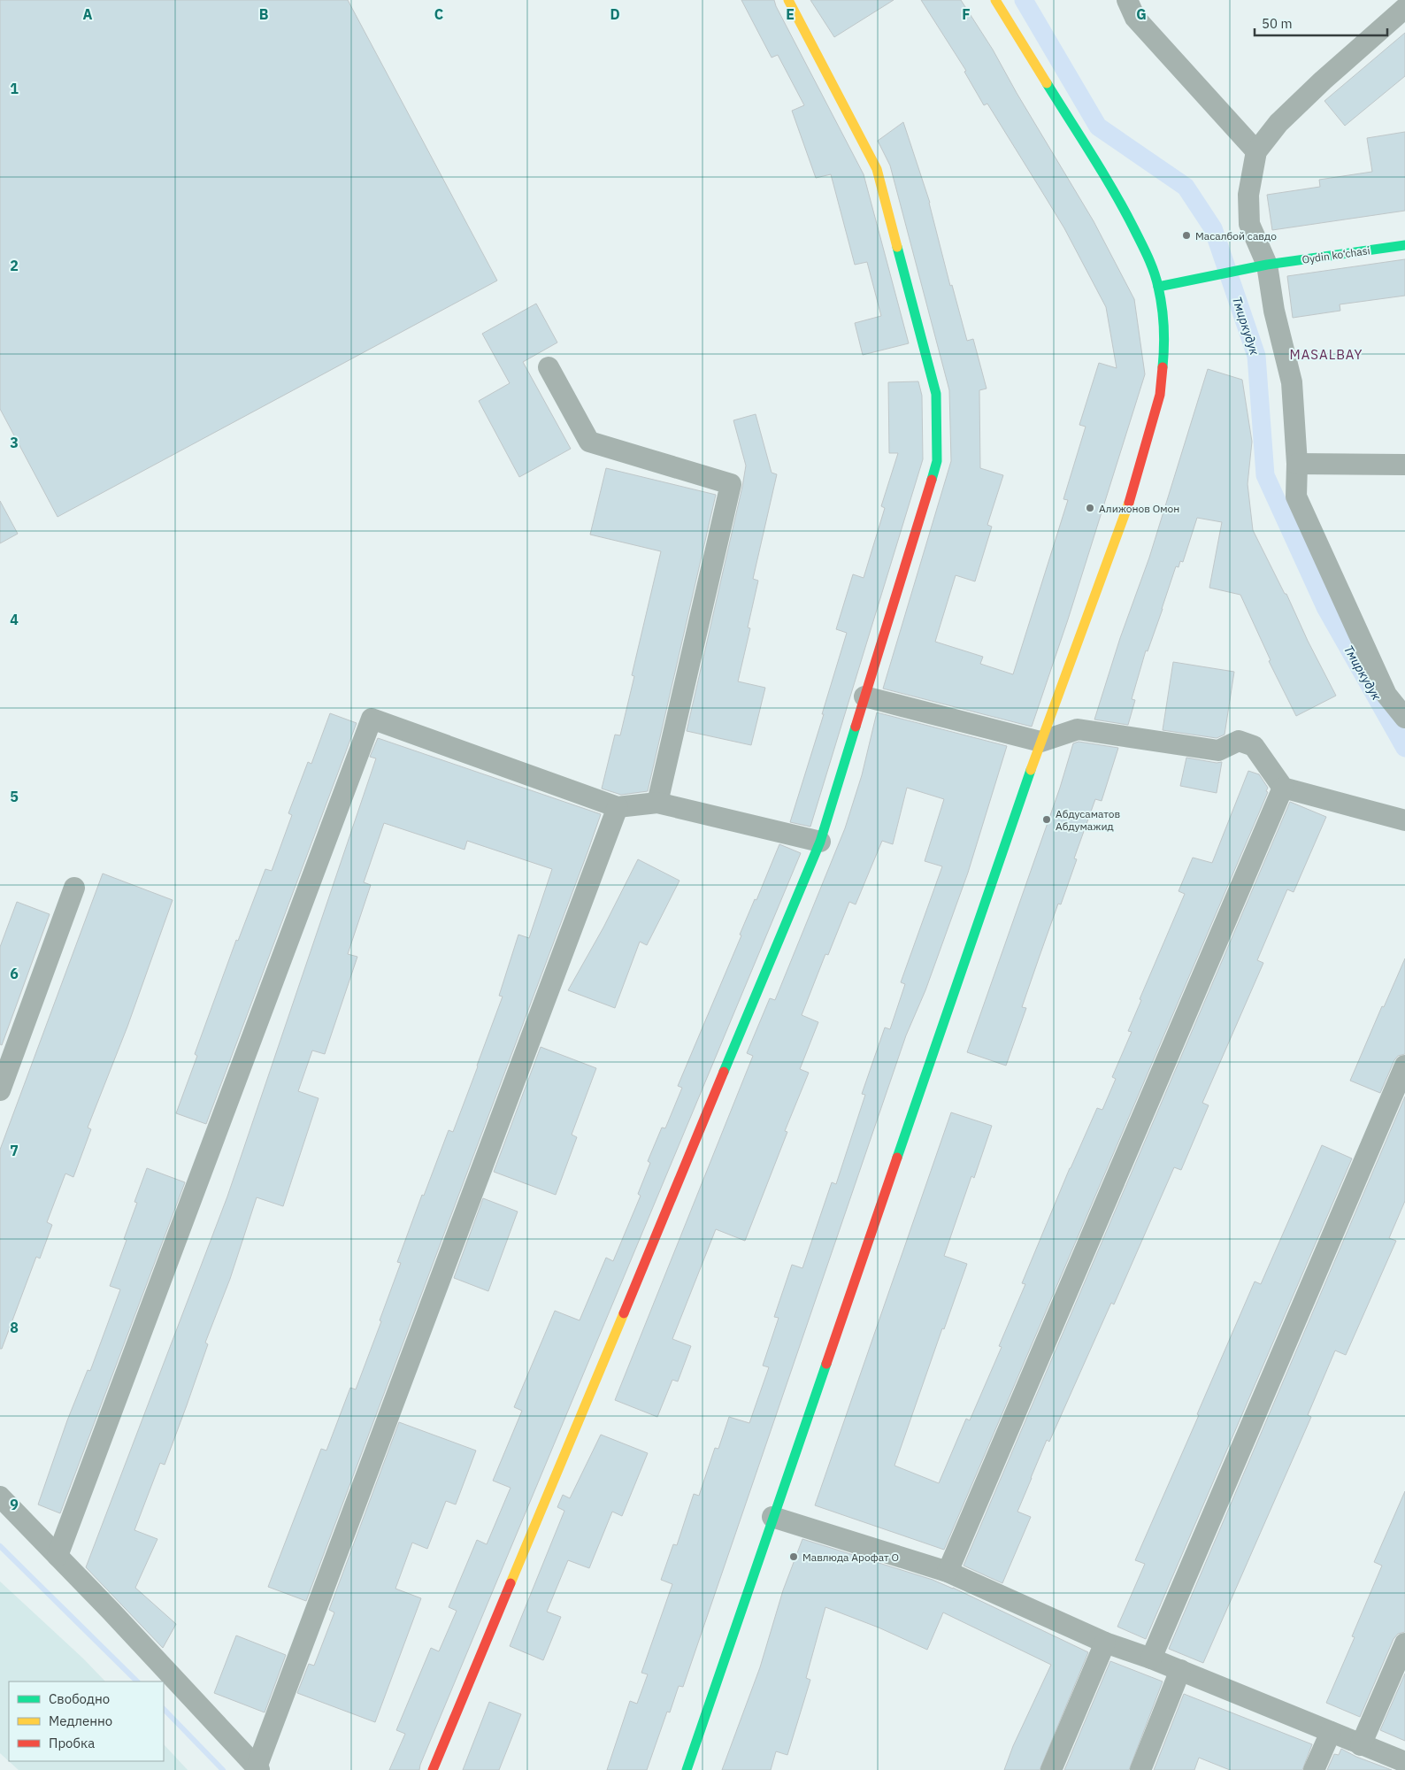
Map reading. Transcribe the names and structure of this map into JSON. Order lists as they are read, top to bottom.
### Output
{
  "streets": {
    "street": ["Oydin ko‘chasi"]
  },
  "districts": ["MASALBAY"],
  "water": ["Тмиркудук"],
  "places": [
    "Масалбой савдо",
    "Алижонов Омон",
    "Абдусаматов Абдумажид",
    "Мавлюда Арофат О"
  ],
  "legend": ["Свободно", "Медленно", "Пробка"],
  "scale_bar": "50 m",
  "grid": {
    "columns": [
      "A",
      "B",
      "C",
      "D",
      "E",
      "F",
      "G"
    ],
    "rows": [
      "1",
      "2",
      "3",
      "4",
      "5",
      "6",
      "7",
      "8",
      "9"
    ]
  }
}
